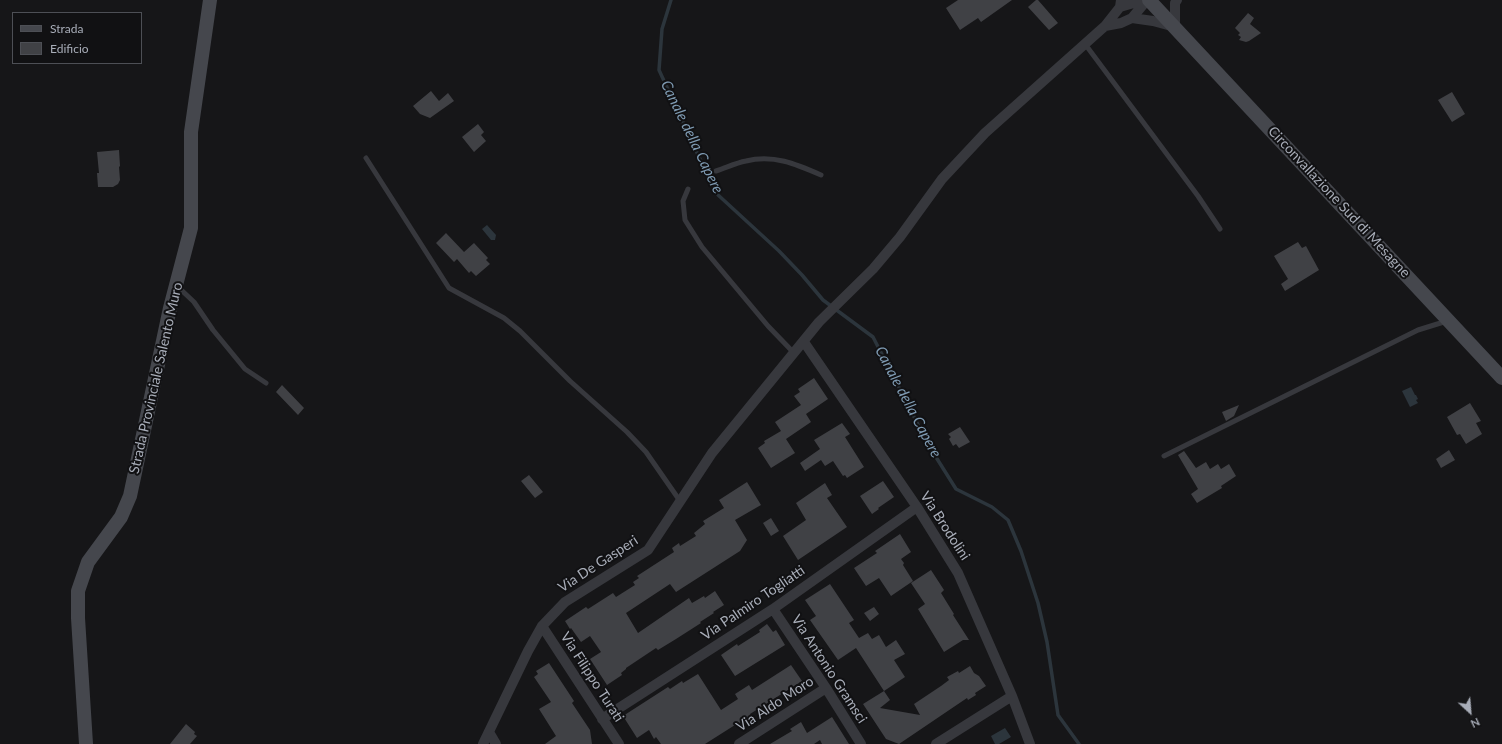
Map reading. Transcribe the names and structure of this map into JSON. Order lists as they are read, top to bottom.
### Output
{
  "streets": {
    "street": [
      "Circonvallazione Sud di Mesagne",
      "Strada Provinciale Salento Muro",
      "Via Brodolini",
      "Via De Gasperi",
      "Via Palmiro Togliatti",
      "Via Antonio Gramsci",
      "Via Filippo Turati",
      "Via Aldo Moro"
    ]
  },
  "crossings": [
    ["Via Brodolini", "Via De Gasperi"],
    ["Via Brodolini", "Via Palmiro Togliatti"],
    ["Via De Gasperi", "Via Filippo Turati"],
    ["Via Palmiro Togliatti", "Via Antonio Gramsci"],
    ["Via Palmiro Togliatti", "Via Filippo Turati"],
    ["Via Antonio Gramsci", "Via Aldo Moro"]
  ],
  "water": ["Canale della Capere"],
  "legend": ["Strada", "Edificio"],
  "north": "bottom right"
}
